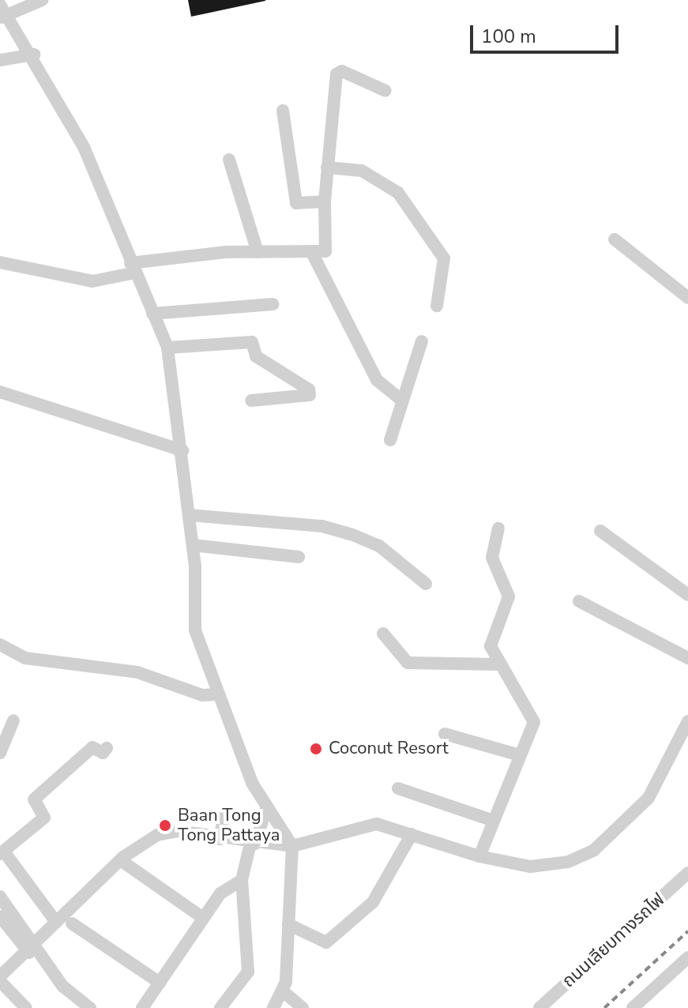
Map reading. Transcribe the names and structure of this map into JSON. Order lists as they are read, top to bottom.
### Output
{
  "streets": {
    "street": ["ถนนเลียบทางรถไฟ"]
  },
  "places": ["Coconut Resort", "Baan Tong Tong Pattaya"],
  "scale_bar": "100 m"
}
